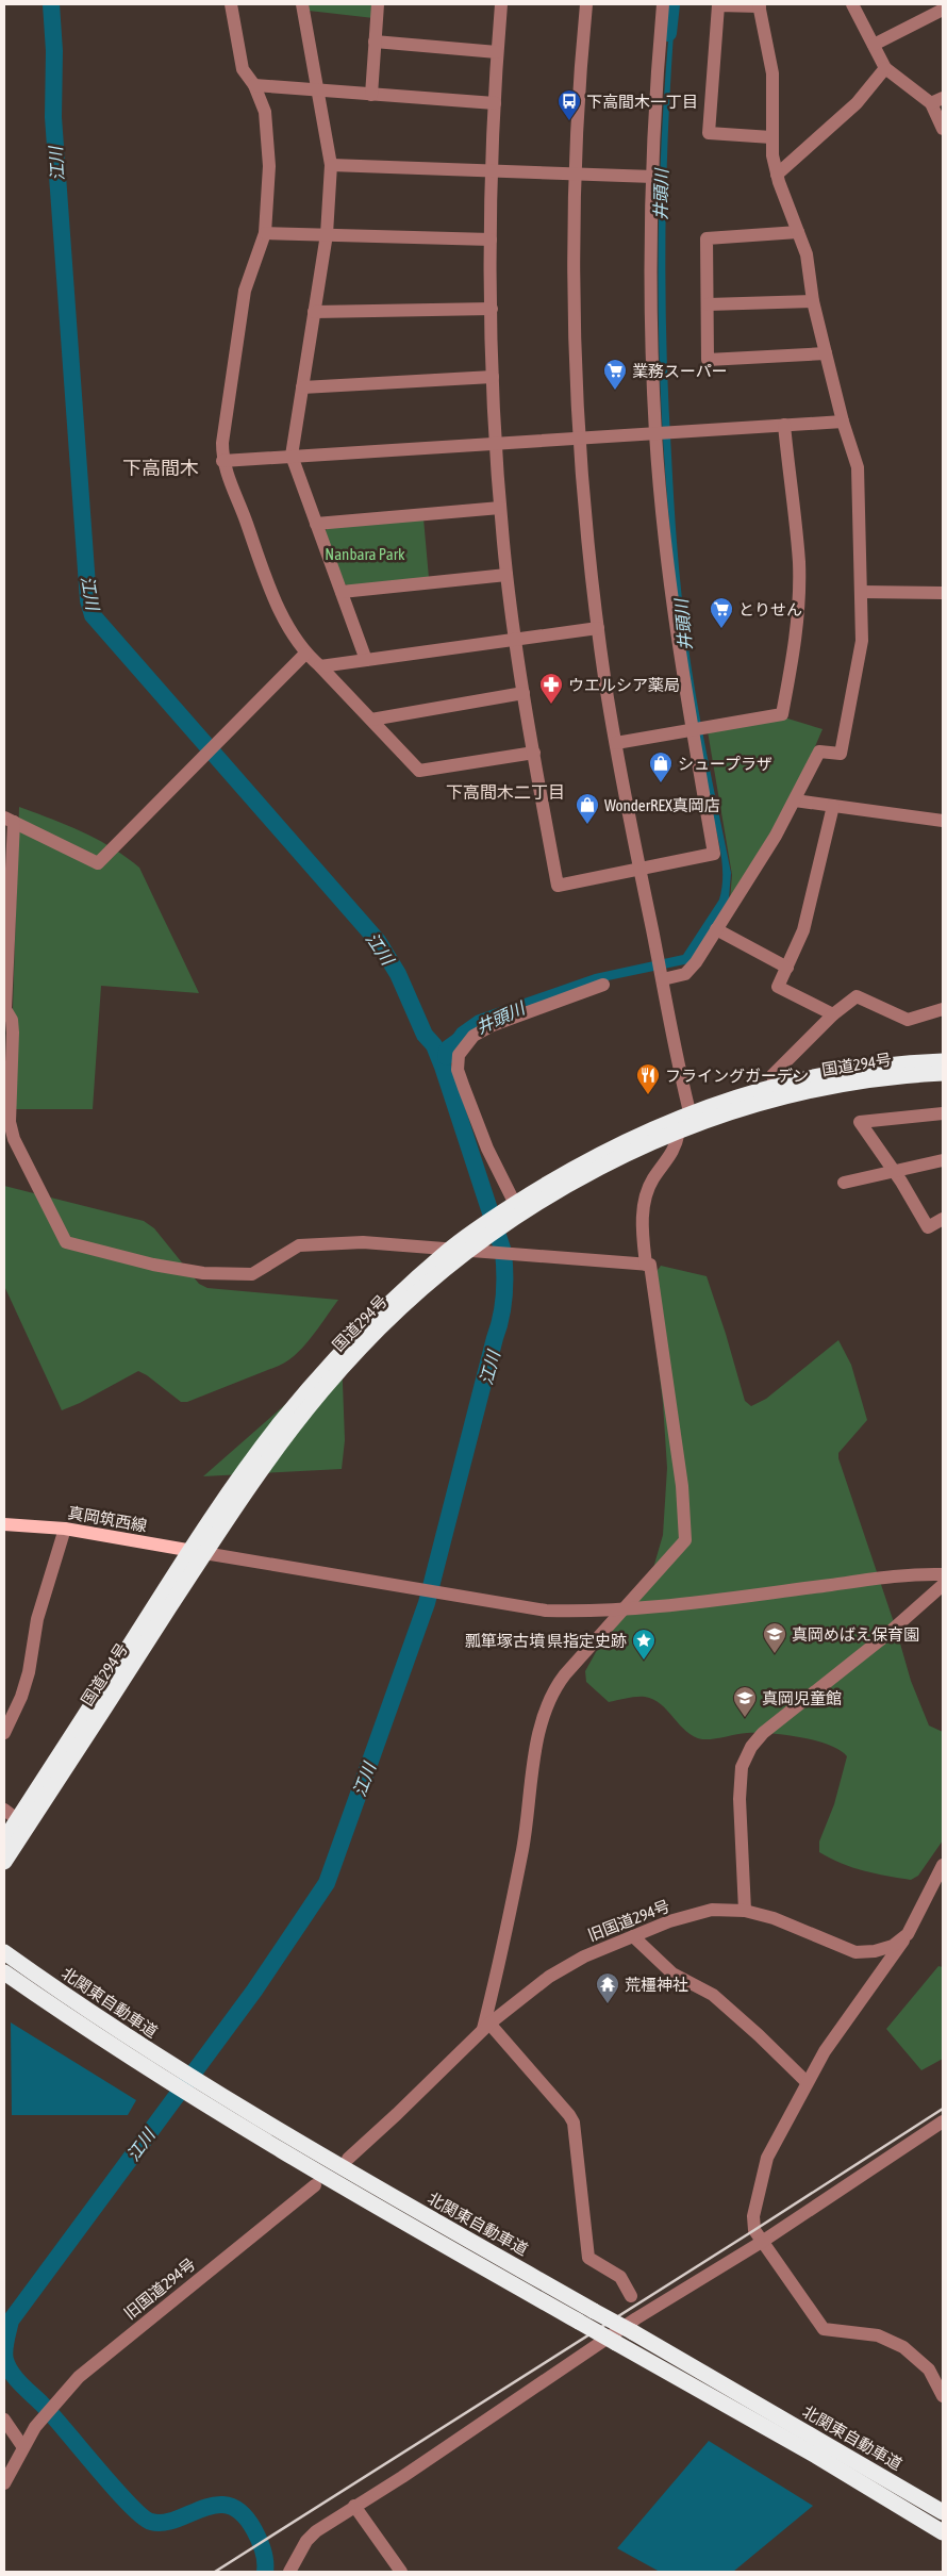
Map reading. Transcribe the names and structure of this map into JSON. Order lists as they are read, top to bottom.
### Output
{
  "streets": {
    "highway": ["国道294号", "北関東自動車道"],
    "main road": ["真岡筑西線"],
    "street": ["旧国道294号"]
  },
  "crossings": [
    ["国道294号", "真岡筑西線"]
  ],
  "districts": ["下高間木", "下高間木二丁目"],
  "water": ["江川", "井頭川"],
  "parks": ["Nanbara Park"],
  "places": {
    "bus stop": ["下高間木一丁目"],
    "supermarket": ["業務スーパー", "とりせん"],
    "pharmacy": ["ウエルシア薬局"],
    "shop": ["シュープラザ", "WonderREX真岡店"],
    "restaurant": ["フライングガーデン"],
    "school or university": ["真岡めばえ保育園", "真岡児童館"],
    "place": ["瓢箪塚古墳 県指定史跡"],
    "temple": ["荒橿神社"]
  }
}
